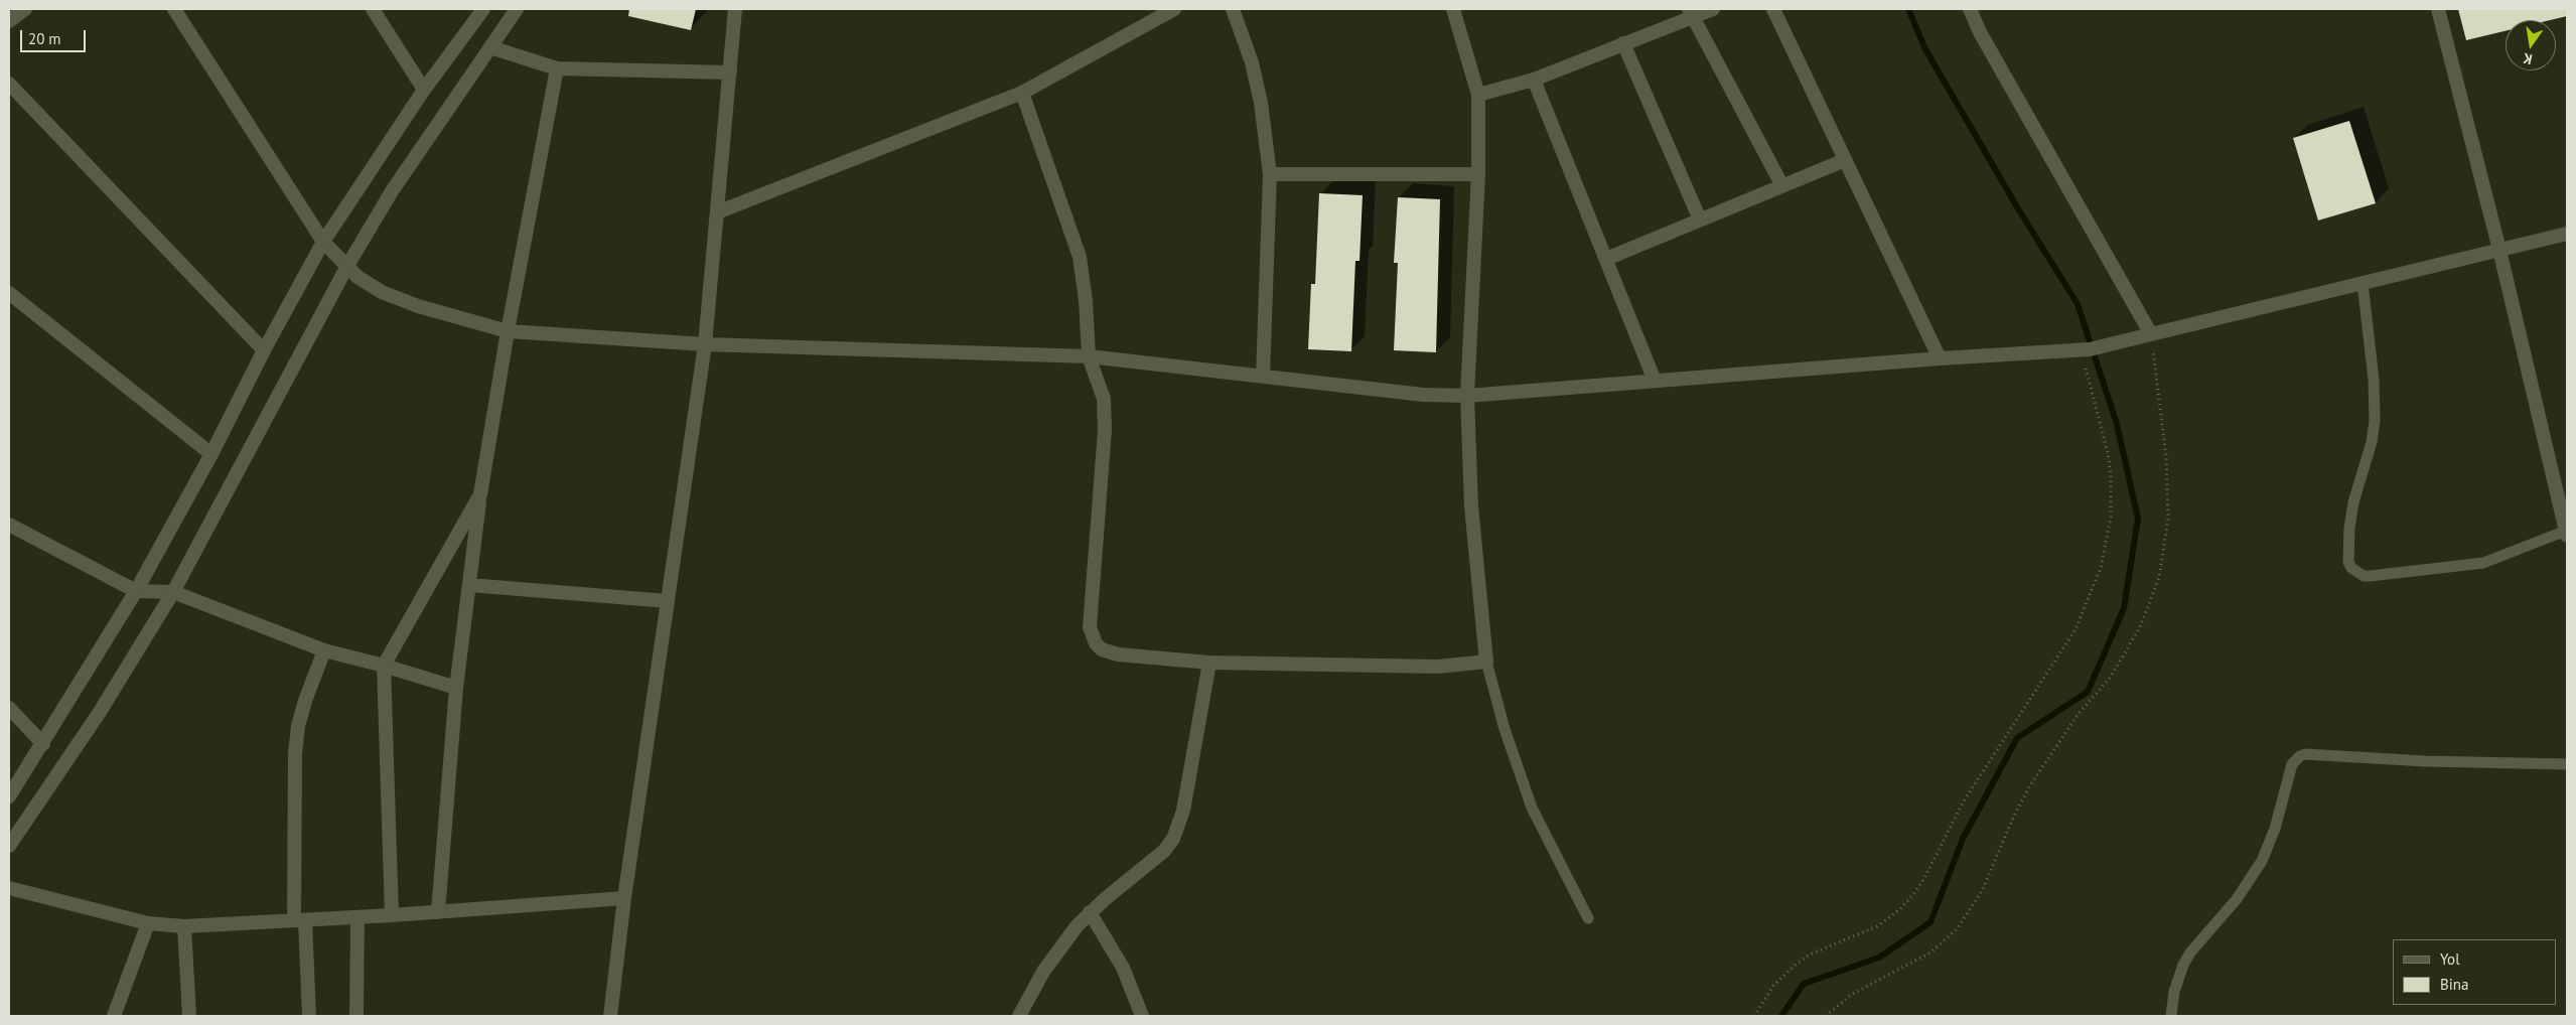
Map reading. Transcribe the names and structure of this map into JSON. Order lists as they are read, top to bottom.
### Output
{
  "legend": ["Yol", "Bina"],
  "scale_bar": "20 m",
  "north": "bottom"
}
